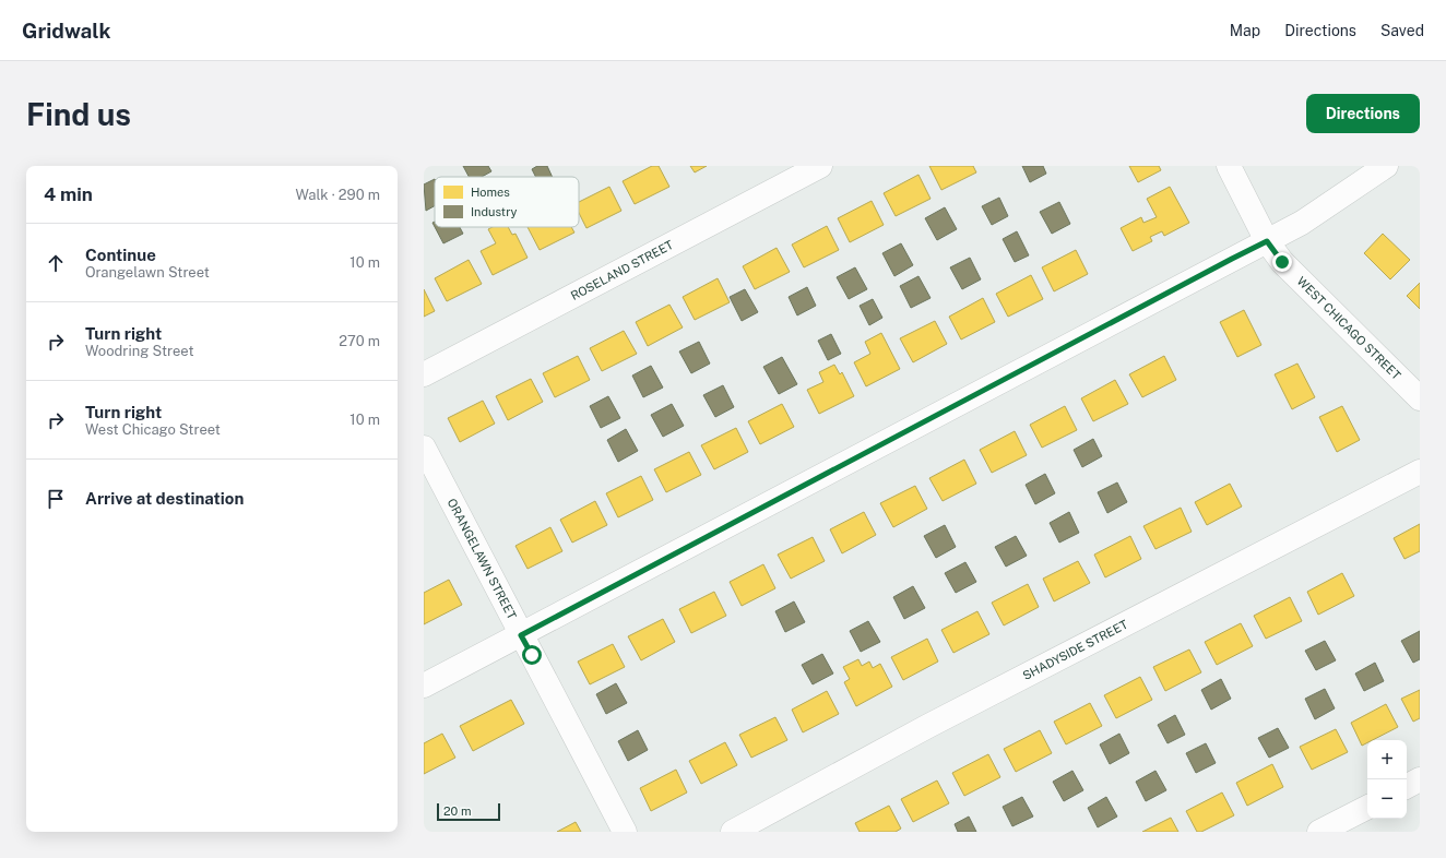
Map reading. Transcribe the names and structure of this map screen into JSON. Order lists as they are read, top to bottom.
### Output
{
  "streets": {
    "street": [
      "ROSELAND STREET",
      "WEST CHICAGO STREET",
      "ORANGELAWN STREET",
      "SHADYSIDE STREET"
    ]
  },
  "legend": ["Homes", "Industry"],
  "scale_bar": "20 m",
  "page": {
    "header": "Gridwalk",
    "nav": ["Map", "Directions", "Saved"],
    "buttons": "Directions",
    "title": "Find us",
    "heading": ["4 min", "Walk · 290 m"],
    "list": [
      ["Continue", "Orangelawn Street", "10 m"],
      ["Turn right", "Woodring Street", "270 m"],
      ["Turn right", "West Chicago Street", "10 m"],
      "Arrive at destination"
    ],
    "map_buttons": ["+", "−"],
    "scale": "20 m"
  }
}
